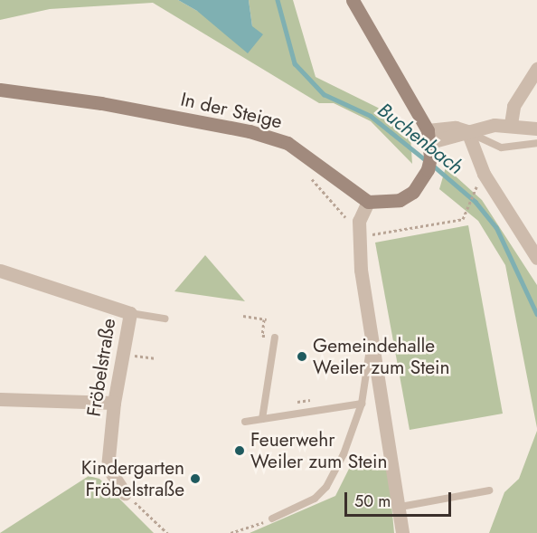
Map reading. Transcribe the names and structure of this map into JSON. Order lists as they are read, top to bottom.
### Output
{
  "streets": {
    "main road": ["In der Steige"],
    "street": ["Fröbelstraße"]
  },
  "water": ["Buchenbach"],
  "places": ["Gemeindehalle Weiler zum Stein", "Feuerwehr Weiler zum Stein", "Kindergarten Fröbelstraße"],
  "scale_bar": "50 m"
}
